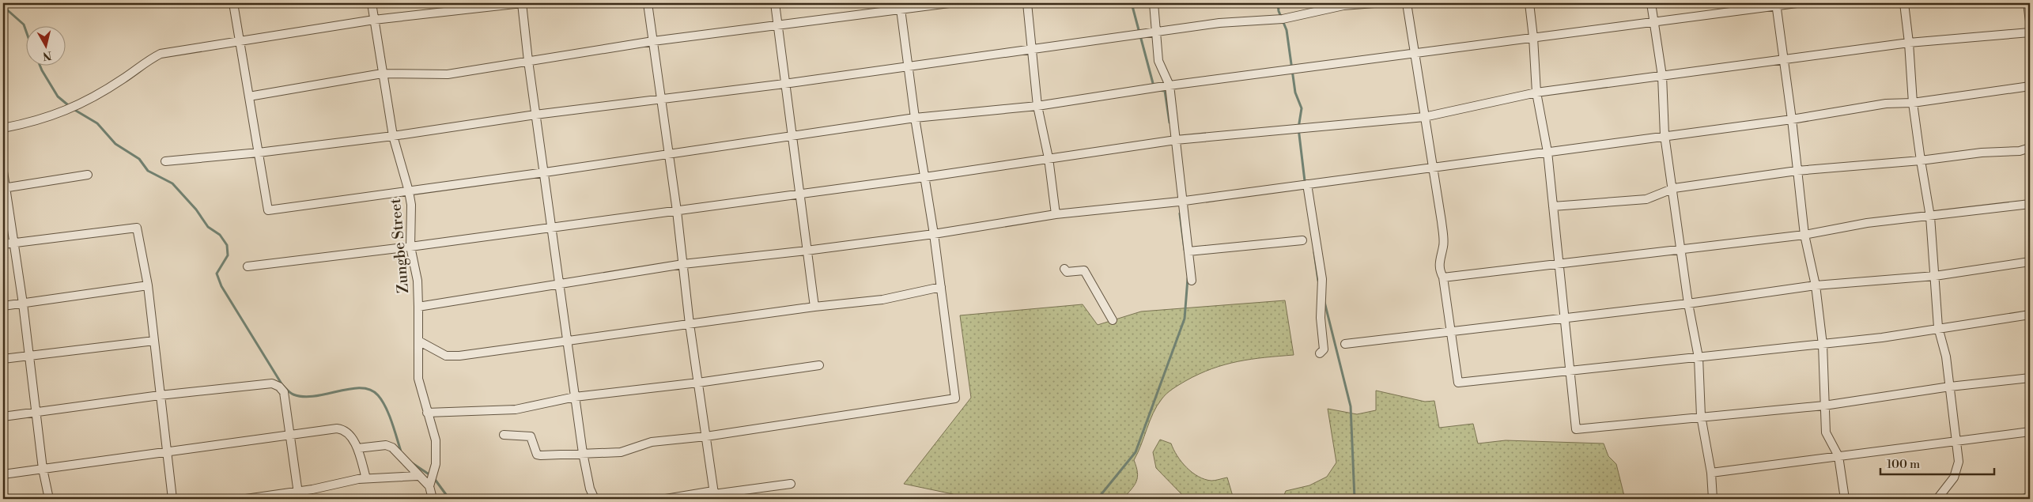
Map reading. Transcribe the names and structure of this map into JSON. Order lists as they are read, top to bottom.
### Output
{
  "streets": {
    "street": ["Zungbe Street"]
  },
  "scale_bar": "100 m",
  "north": "bottom"
}
